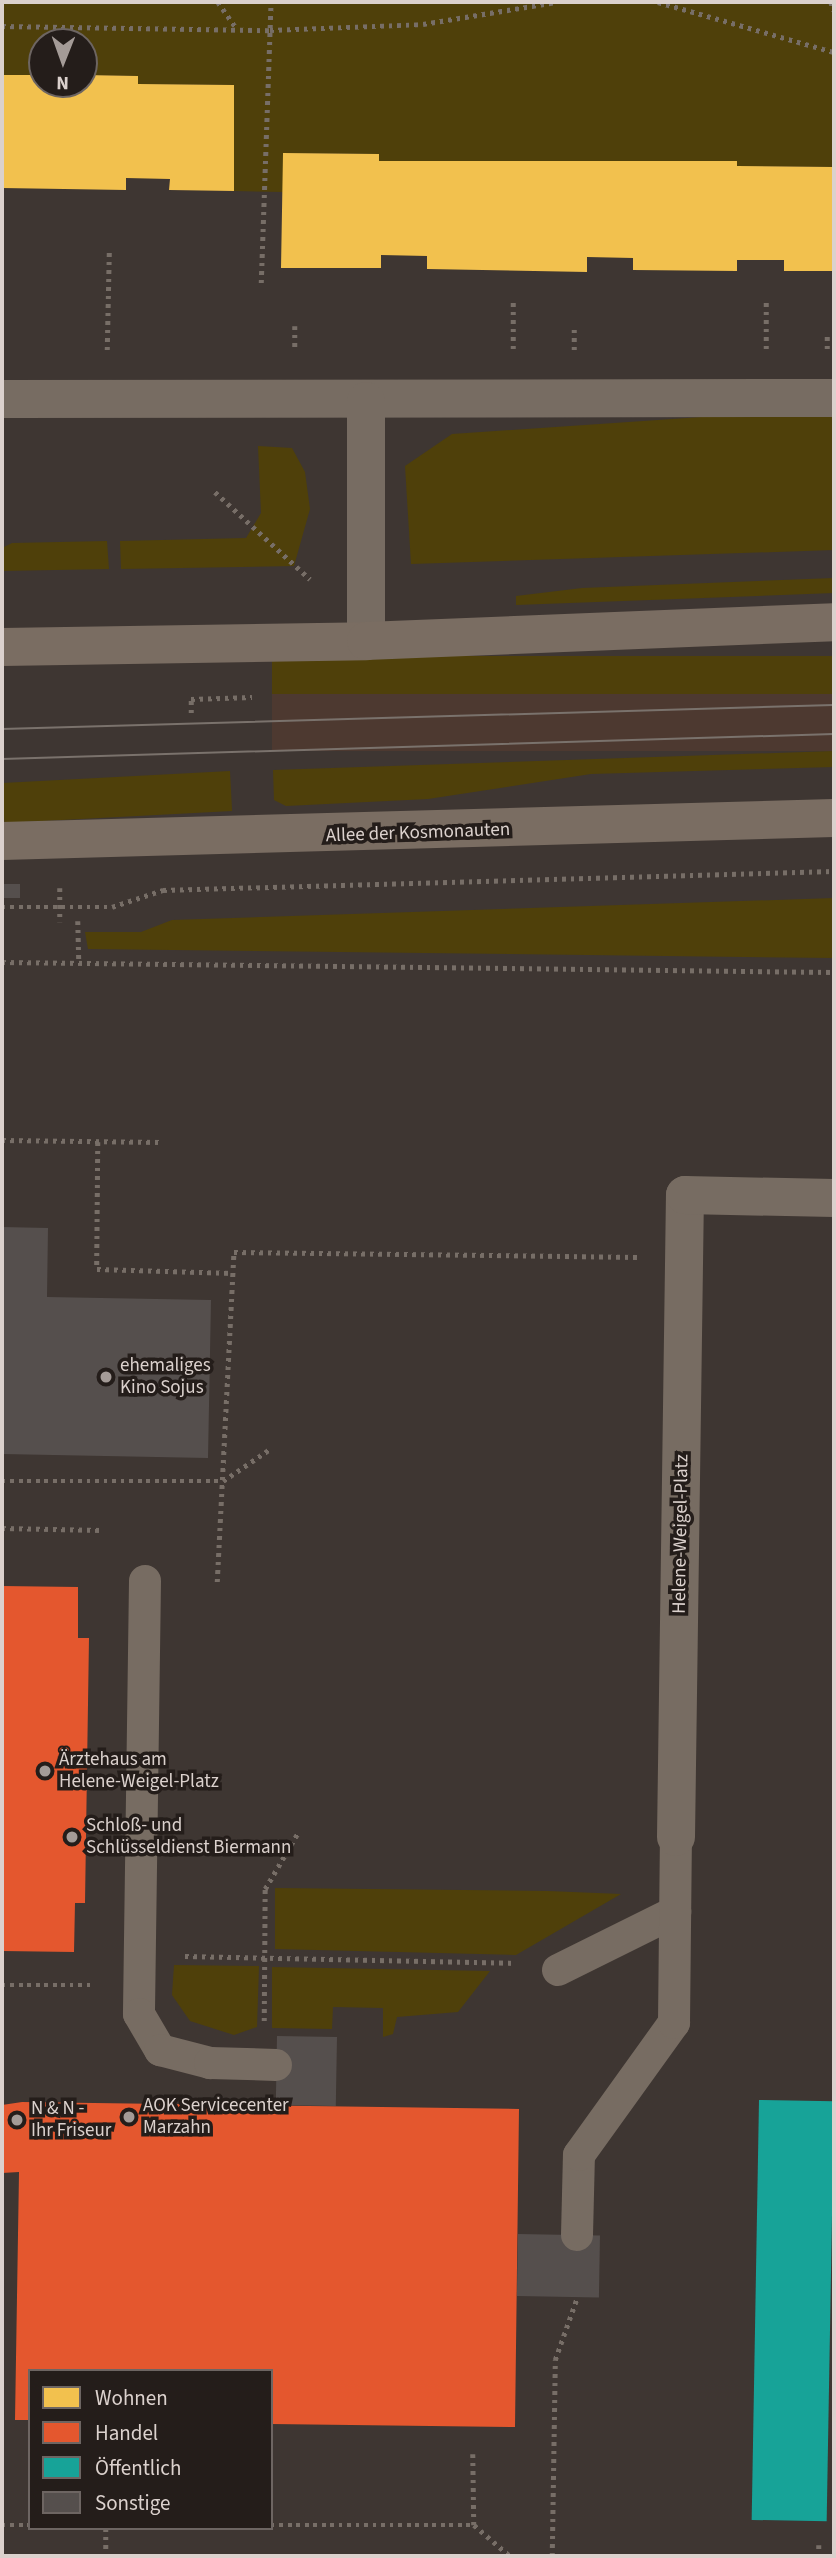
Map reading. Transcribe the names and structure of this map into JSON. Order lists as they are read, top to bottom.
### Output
{
  "streets": {
    "main road": ["Allee der Kosmonauten"],
    "street": ["Helene-Weigel-Platz"]
  },
  "places": [
    "ehemaliges Kino Sojus",
    "Ärztehaus am Helene-Weigel-Platz",
    "Schloß- und Schlüsseldienst Biermann",
    "AOK Servicecenter Marzahn",
    "N & N - Ihr Friseur"
  ],
  "legend": [
    "Wohnen",
    "Handel",
    "Öffentlich",
    "Sonstige"
  ],
  "north": "bottom"
}
